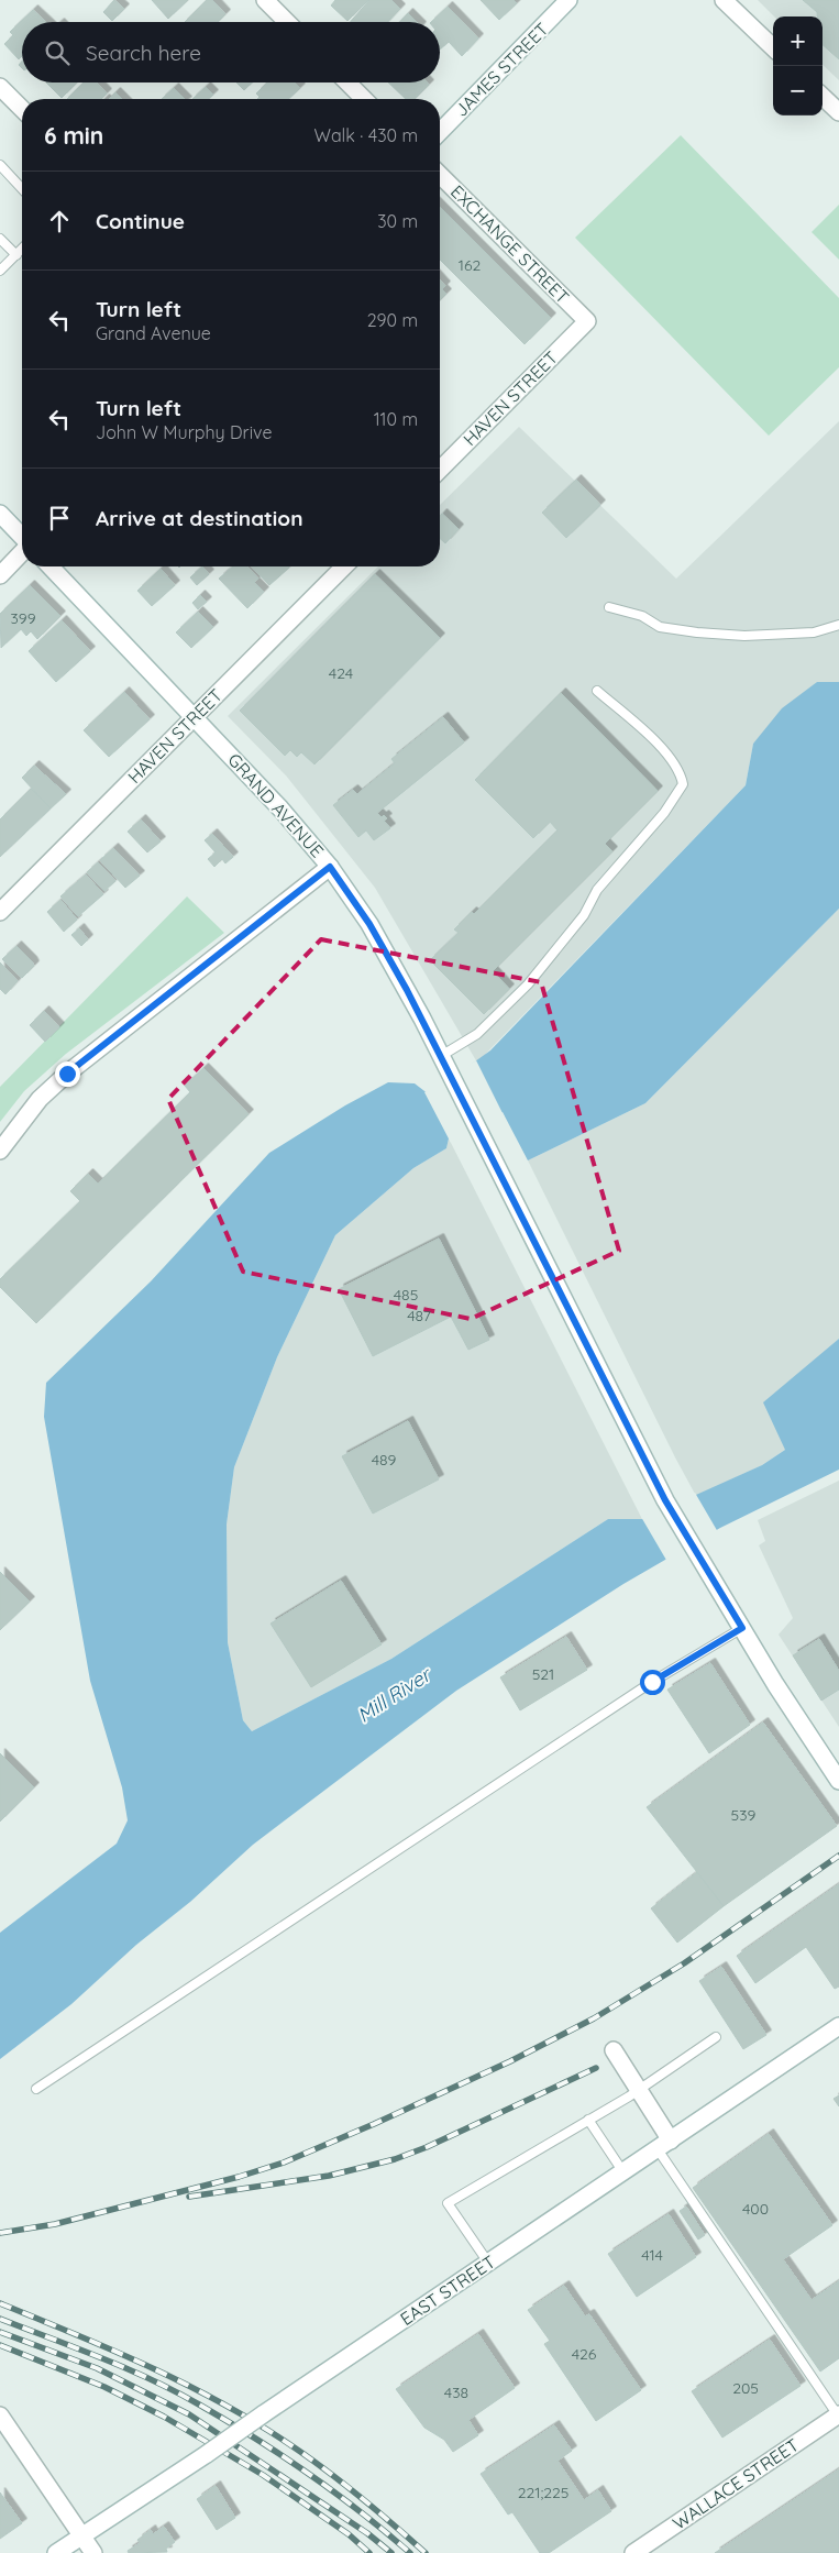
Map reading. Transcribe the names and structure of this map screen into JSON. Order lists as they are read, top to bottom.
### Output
{
  "streets": {
    "main road": [
      "JAMES STREET",
      "EXCHANGE STREET",
      "HAVEN STREET",
      "GRAND AVENUE",
      "EAST STREET",
      "WALLACE STREET"
    ]
  },
  "crossings": [
    ["EXCHANGE STREET", "HAVEN STREET"],
    ["HAVEN STREET", "GRAND AVENUE"]
  ],
  "water": ["Mill River"],
  "house_numbers": [
    "162",
    "399",
    "424",
    "485",
    "487",
    "489",
    "521",
    "539",
    "400",
    "414",
    "426",
    "205",
    "438",
    "221;225"
  ],
  "page": {
    "map_buttons": ["+", "−"],
    "search": "Search here",
    "heading": ["6 min", "Walk · 430 m"],
    "list": [
      ["Continue", "30 m"],
      ["Turn left", "Grand Avenue", "290 m"],
      ["Turn left", "John W Murphy Drive", "110 m"],
      "Arrive at destination"
    ]
  }
}
